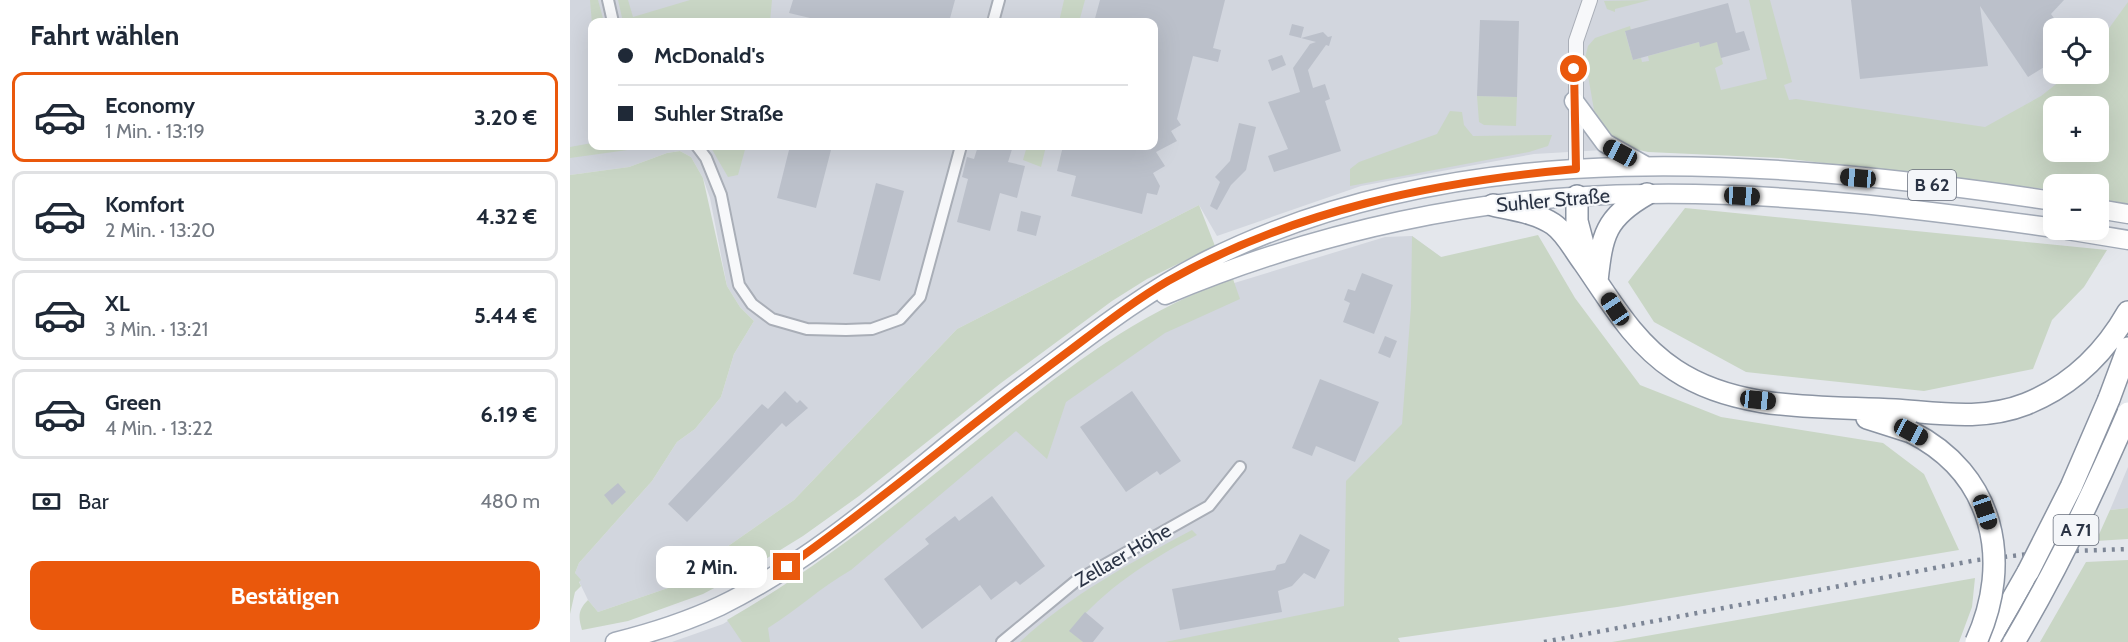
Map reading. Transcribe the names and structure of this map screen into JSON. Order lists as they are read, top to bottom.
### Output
{
  "streets": {
    "highway": ["A 71"],
    "main road": ["B 62", "Suhler Straße"],
    "street": ["Zellaer Höhe"]
  },
  "page": {
    "heading": "Fahrt wählen",
    "map_buttons": ["+", "−"],
    "banner": ["McDonald's", "Suhler Straße"],
    "list": [
      {
        "name": "Economy",
        "note": "1 Min. · 13:19",
        "value": "3.20 €"
      },
      {
        "name": "Komfort",
        "note": "2 Min. · 13:20",
        "value": "4.32 €"
      },
      {
        "name": "XL",
        "note": "3 Min. · 13:21",
        "value": "5.44 €"
      },
      {
        "name": "Green",
        "note": "4 Min. · 13:22",
        "value": "6.19 €"
      }
    ],
    "pay": ["Bar", "480 m"],
    "bubble": "2 Min.",
    "buttons": "Bestätigen"
  }
}
